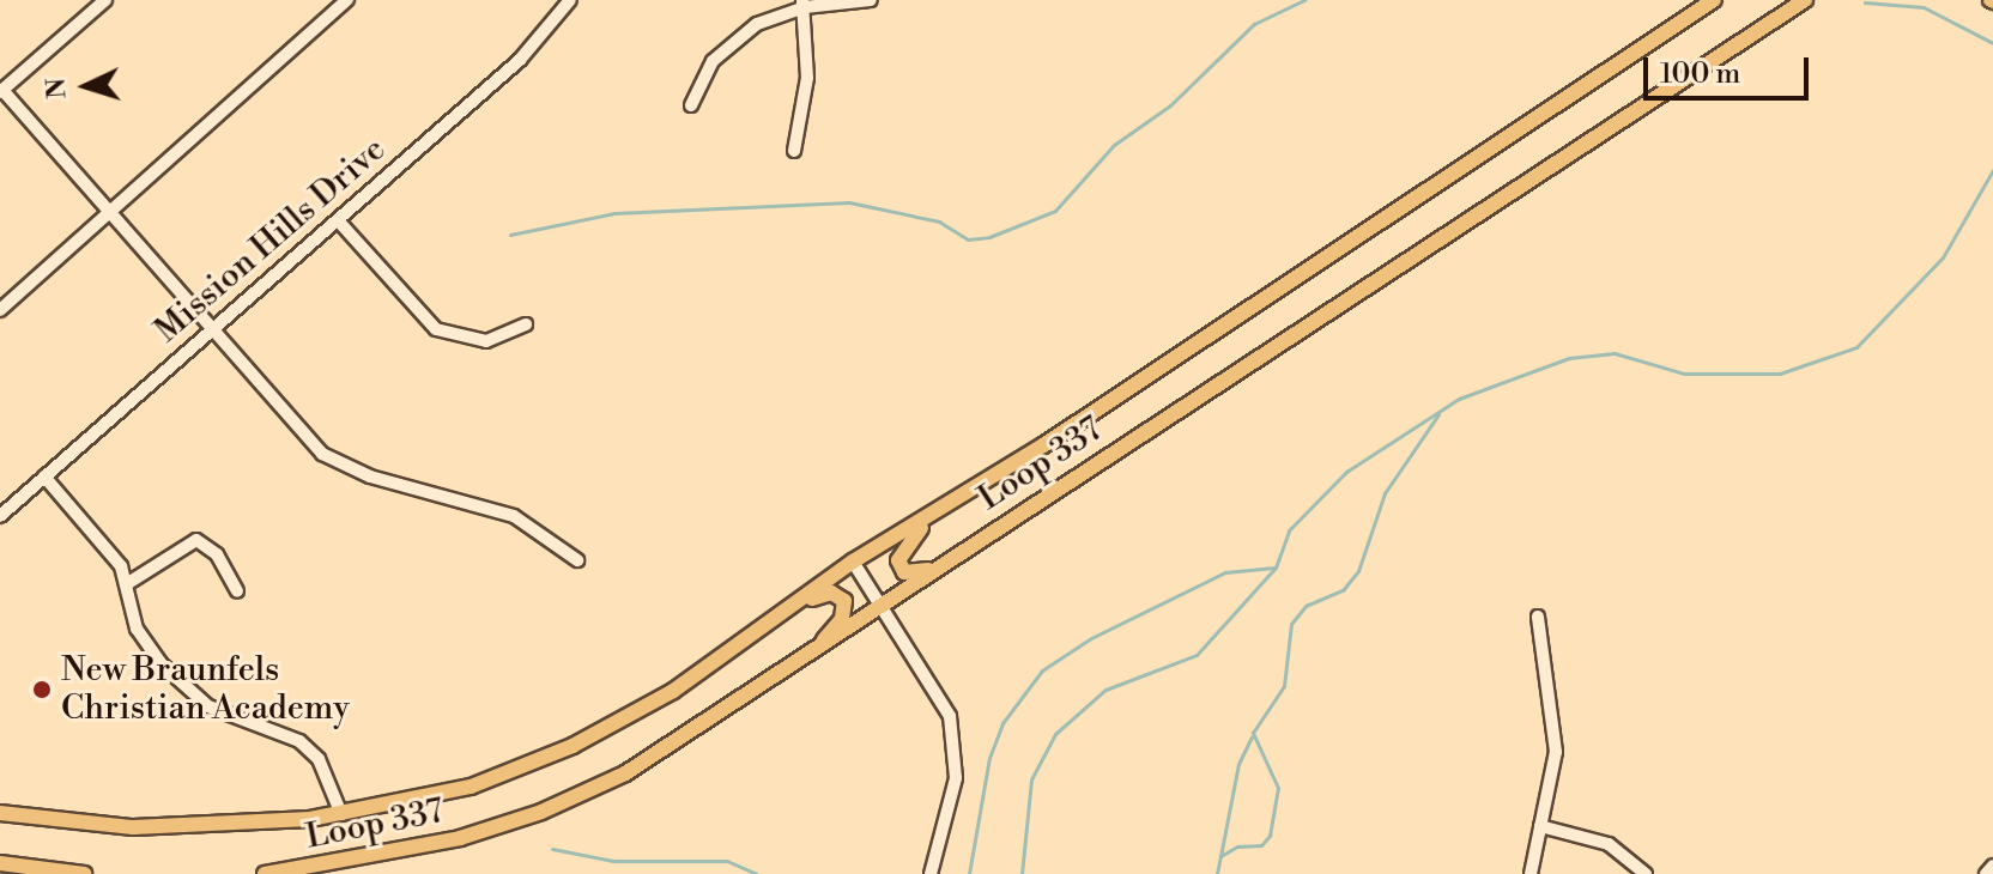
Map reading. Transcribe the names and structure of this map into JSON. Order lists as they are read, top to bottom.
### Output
{
  "streets": {
    "main road": ["Loop 337"],
    "street": ["Mission Hills Drive"]
  },
  "places": ["New Braunfels Christian Academy"],
  "scale_bar": "100 m",
  "north": "left"
}
